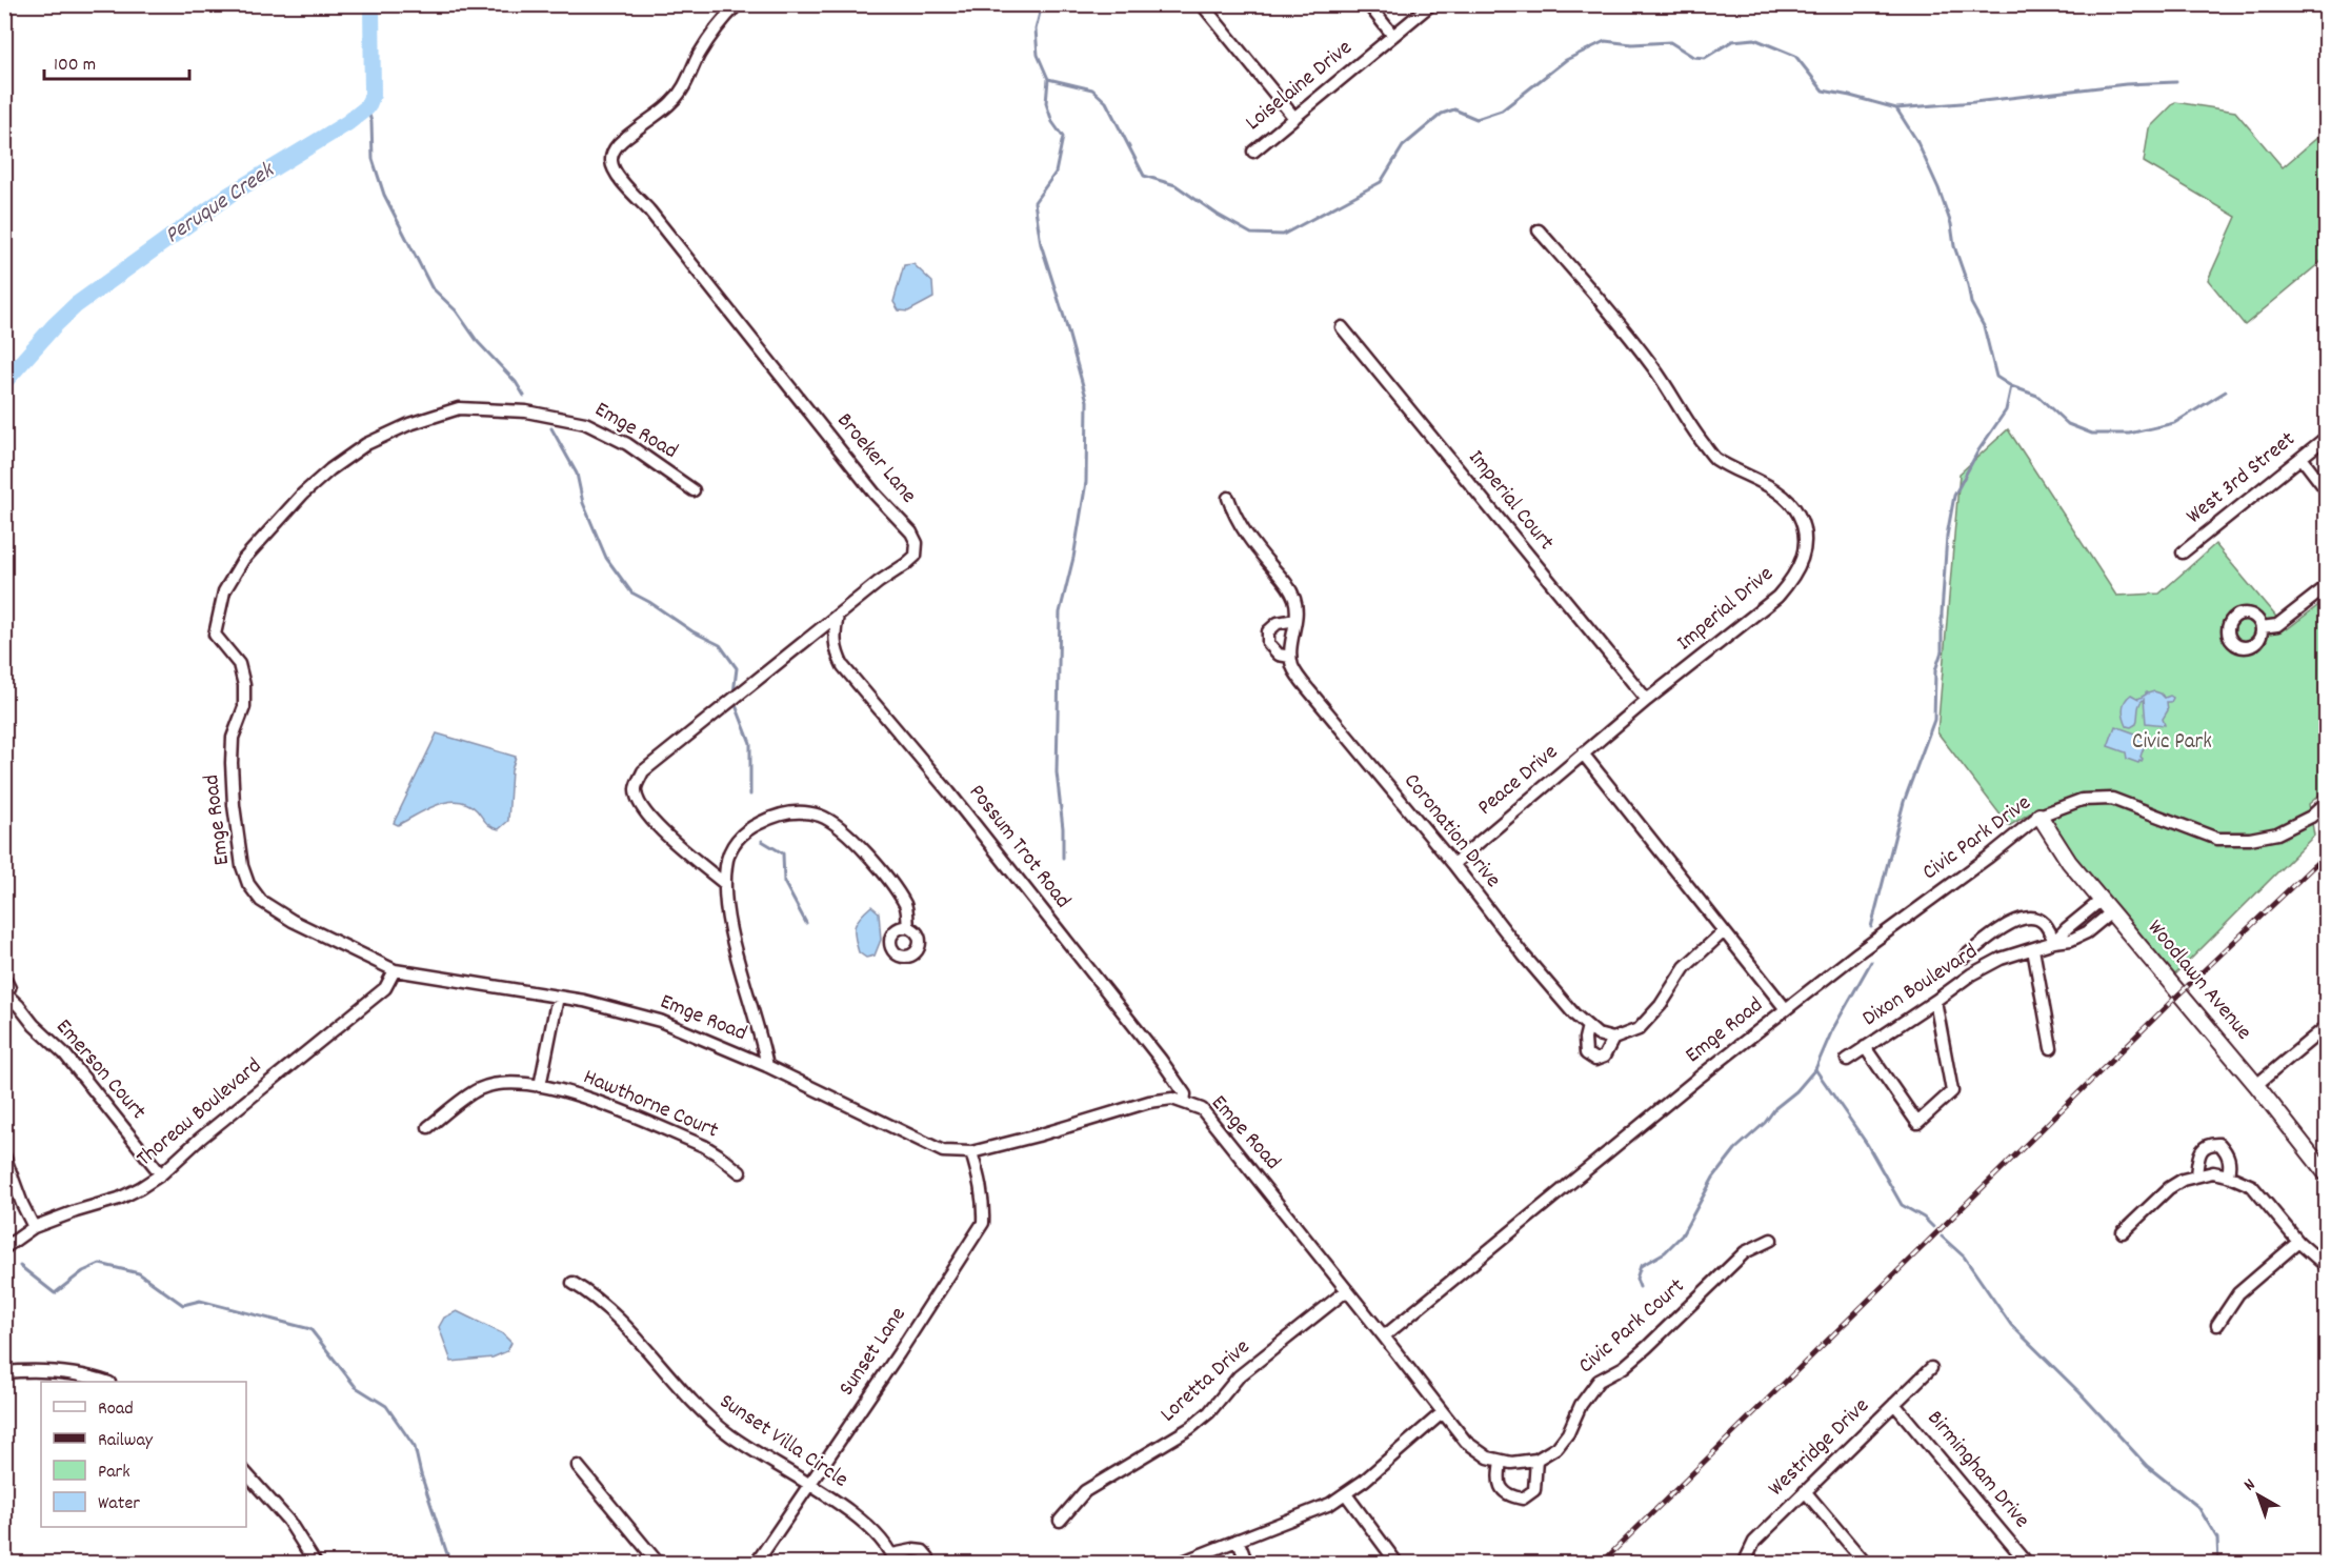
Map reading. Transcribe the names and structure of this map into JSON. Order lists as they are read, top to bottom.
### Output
{
  "streets": {
    "street": [
      "Loiselaine Drive",
      "Emge Road",
      "Broeker Lane",
      "West 3rd Street",
      "Imperial Court",
      "Imperial Drive",
      "Peace Drive",
      "Coronation Drive",
      "Civic Park Drive",
      "Possum Trot Road",
      "Woodlawn Avenue",
      "Dixon Boulevard",
      "Emerson Court",
      "Hawthorne Court",
      "Thoreau Boulevard",
      "Civic Park Court",
      "Sunset Lane",
      "Loretta Drive",
      "Sunset Villa Circle",
      "Westridge Drive",
      "Birmingham Drive"
    ]
  },
  "crossings": [
    ["Emge Road", "Civic Park Drive"],
    ["Emge Road", "Possum Trot Road"],
    ["Emge Road", "Thoreau Boulevard"],
    ["Emge Road", "Sunset Lane"],
    ["Emge Road", "Loretta Drive"],
    ["Broeker Lane", "Possum Trot Road"],
    ["Imperial Court", "Imperial Drive"],
    ["Imperial Drive", "Peace Drive"],
    ["Peace Drive", "Coronation Drive"],
    ["Civic Park Drive", "Woodlawn Avenue"],
    ["Woodlawn Avenue", "Dixon Boulevard"],
    ["Emerson Court", "Thoreau Boulevard"],
    ["Sunset Lane", "Sunset Villa Circle"],
    ["Westridge Drive", "Birmingham Drive"]
  ],
  "water": ["Peruque Creek"],
  "parks": ["Civic Park"],
  "legend": [
    "Road",
    "Railway",
    "Park",
    "Water"
  ],
  "scale_bar": "100 m",
  "north": "top left"
}
